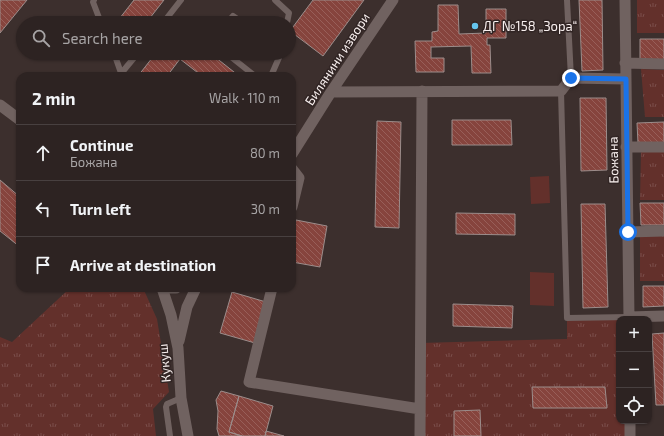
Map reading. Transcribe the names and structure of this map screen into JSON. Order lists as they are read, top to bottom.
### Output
{
  "streets": {
    "street": ["Билянини извори", "Божана", "Кукуш"]
  },
  "places": ["ДГ №158 „Зора“"],
  "page": {
    "search": "Search here",
    "heading": ["2 min", "Walk · 110 m"],
    "list": [
      ["Continue", "Божана", "80 m"],
      ["Turn left", "30 m"],
      "Arrive at destination"
    ],
    "map_buttons": ["+", "−"]
  }
}
